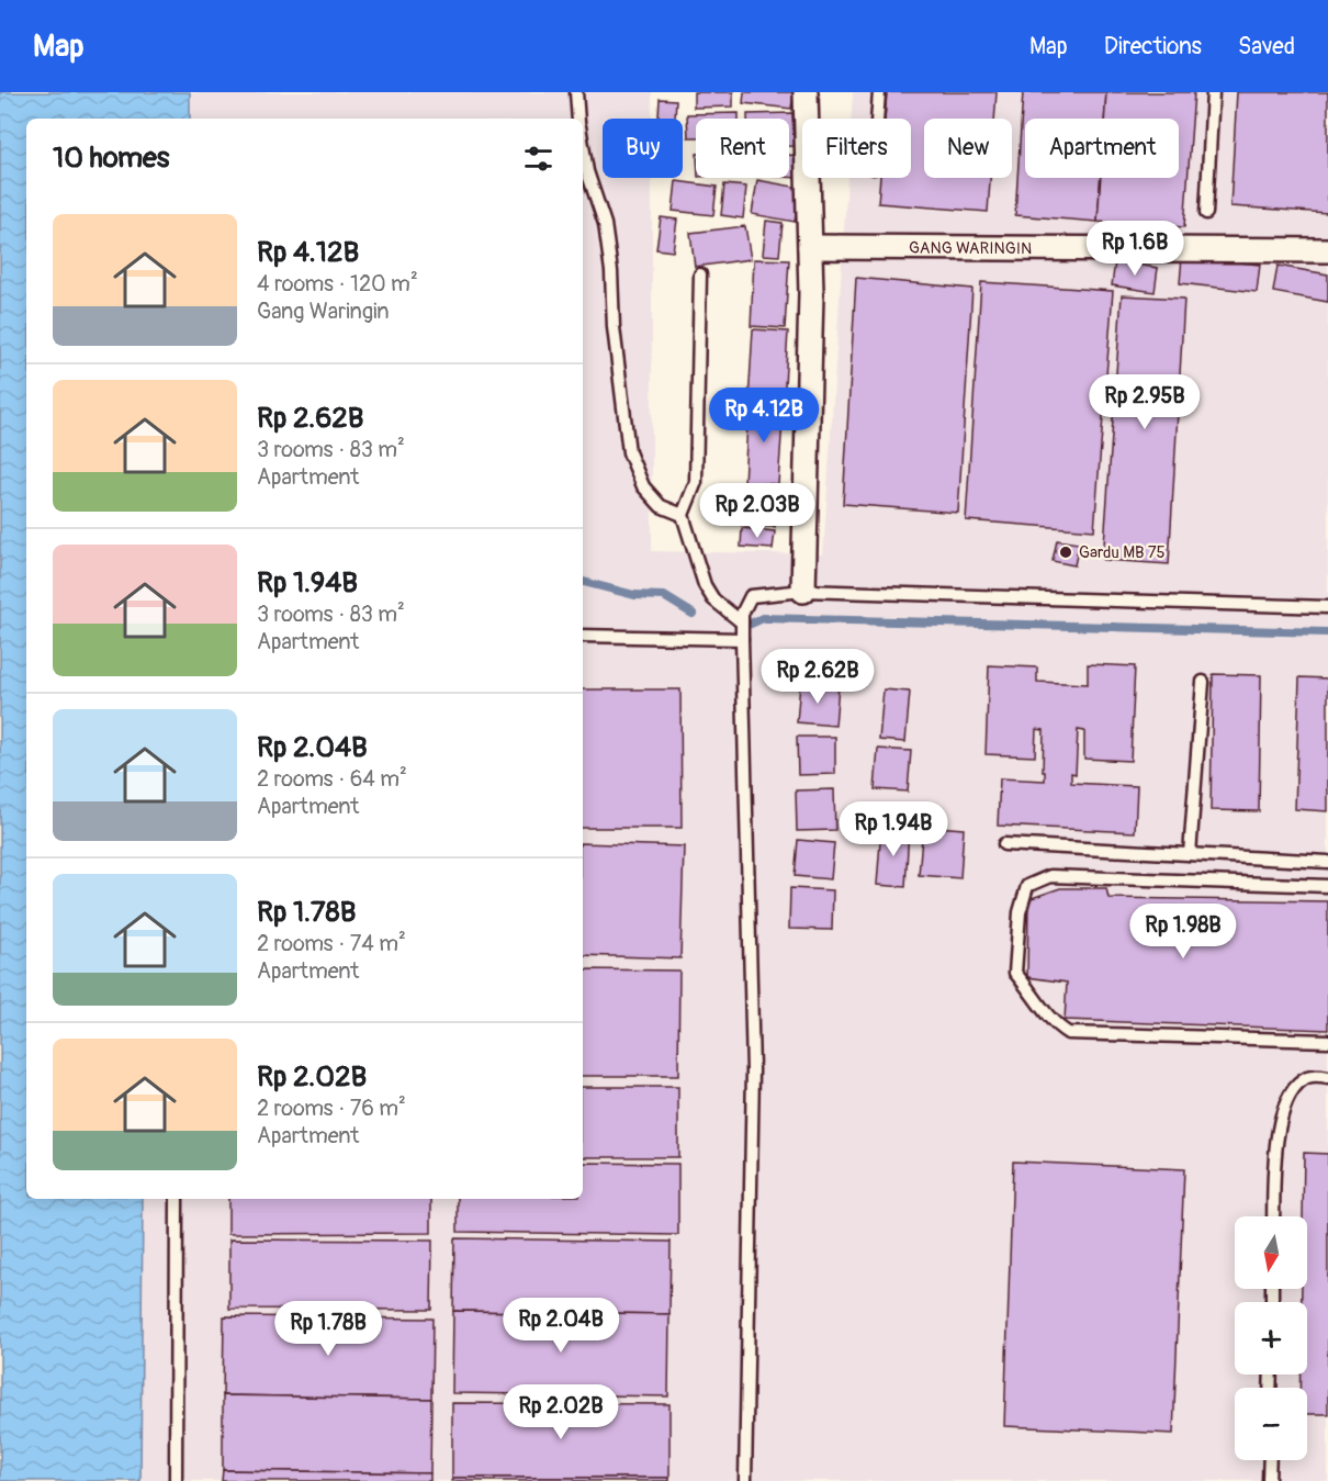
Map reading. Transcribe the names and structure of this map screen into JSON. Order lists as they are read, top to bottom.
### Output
{
  "streets": {
    "street": ["GANG WARINGIN"]
  },
  "places": ["Gardu MB 75"],
  "north": "bottom",
  "page": {
    "header": "Map",
    "nav": ["Map", "Directions", "Saved"],
    "chip": [
      "Buy",
      "Rent",
      "Filters",
      "New",
      "Apartment"
    ],
    "heading": "10 homes",
    "list": [
      {
        "name": "Rp 4.12B",
        "note": "4 rooms · 120 m² · Gang Waringin"
      },
      {
        "name": "Rp 2.62B",
        "note": "3 rooms · 83 m² · Apartment"
      },
      {
        "name": "Rp 1.94B",
        "note": "3 rooms · 83 m² · Apartment"
      },
      {
        "name": "Rp 2.04B",
        "note": "2 rooms · 64 m² · Apartment"
      },
      {
        "name": "Rp 1.78B",
        "note": "2 rooms · 74 m² · Apartment"
      },
      {
        "name": "Rp 2.02B",
        "note": "2 rooms · 76 m² · Apartment"
      }
    ],
    "price": [
      "Rp 1.6B",
      "Rp 2.95B",
      "Rp 4.12B",
      "Rp 2.03B",
      "Rp 2.62B",
      "Rp 1.94B",
      "Rp 1.98B",
      "Rp 2.04B",
      "Rp 1.78B",
      "Rp 2.02B"
    ],
    "map_buttons": ["+", "−"]
  }
}
